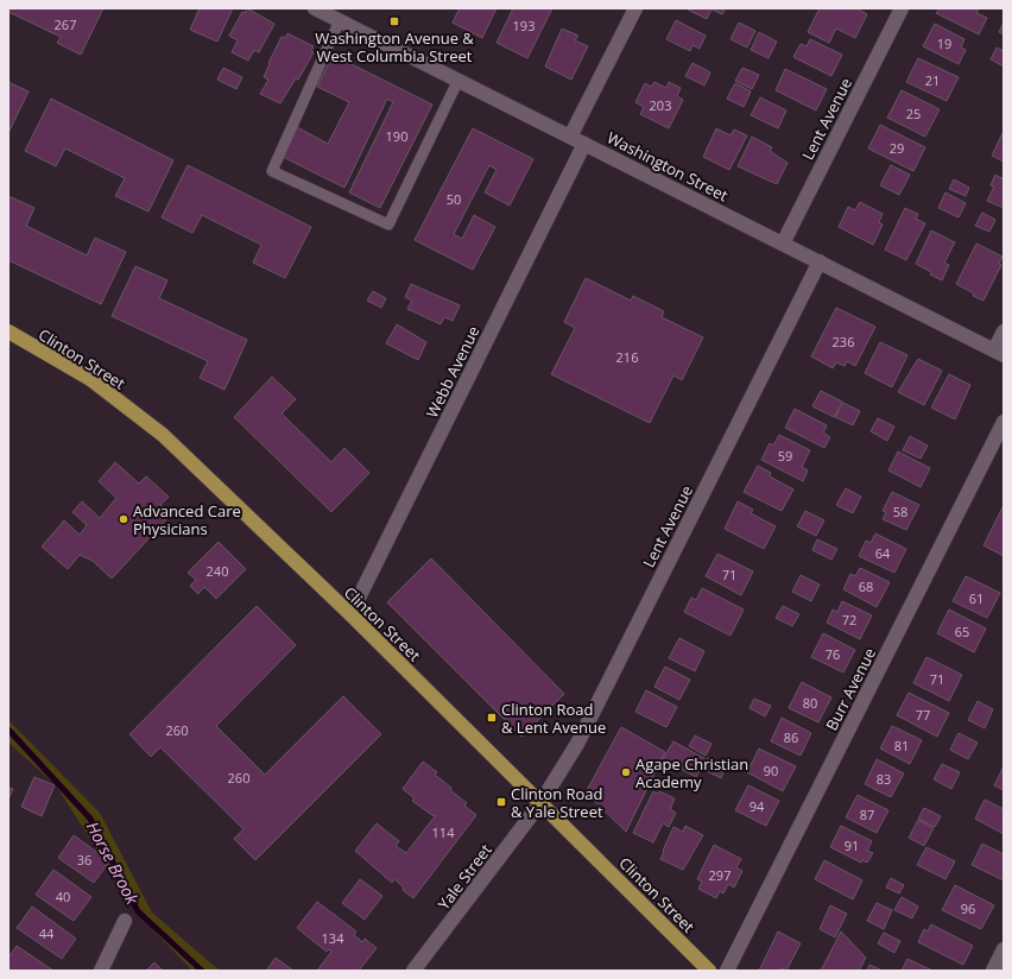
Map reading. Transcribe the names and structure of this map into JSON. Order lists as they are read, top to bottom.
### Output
{
  "streets": {
    "main road": ["Clinton Street"],
    "street": [
      "Lent Avenue",
      "Washington Street",
      "Webb Avenue",
      "Burr Avenue",
      "Yale Street"
    ]
  },
  "crossings": [
    ["Lent Avenue", "Washington Street"],
    ["Lent Avenue", "Clinton Street"],
    ["Lent Avenue", "Yale Street"],
    ["Washington Street", "Webb Avenue"],
    ["Clinton Street", "Webb Avenue"],
    ["Clinton Street", "Yale Street"]
  ],
  "water": ["Horse Brook"],
  "places": {
    "transit": ["Washington Avenue & West Columbia Street", "Clinton Road & Lent Avenue", "Clinton Road & Yale Street"],
    "other": ["Advanced Care Physicians", "Agape Christian Academy"]
  },
  "house_numbers": [
    "267",
    "193",
    "19",
    "21",
    "203",
    "25",
    "190",
    "29",
    "50",
    "236",
    "216",
    "59",
    "58",
    "64",
    "240",
    "71",
    "68",
    "61",
    "72",
    "65",
    "76",
    "71",
    "80",
    "77",
    "260",
    "86",
    "81",
    "90",
    "260",
    "83",
    "94",
    "87",
    "114",
    "91",
    "36",
    "297",
    "40",
    "96",
    "44",
    "134"
  ]
}
